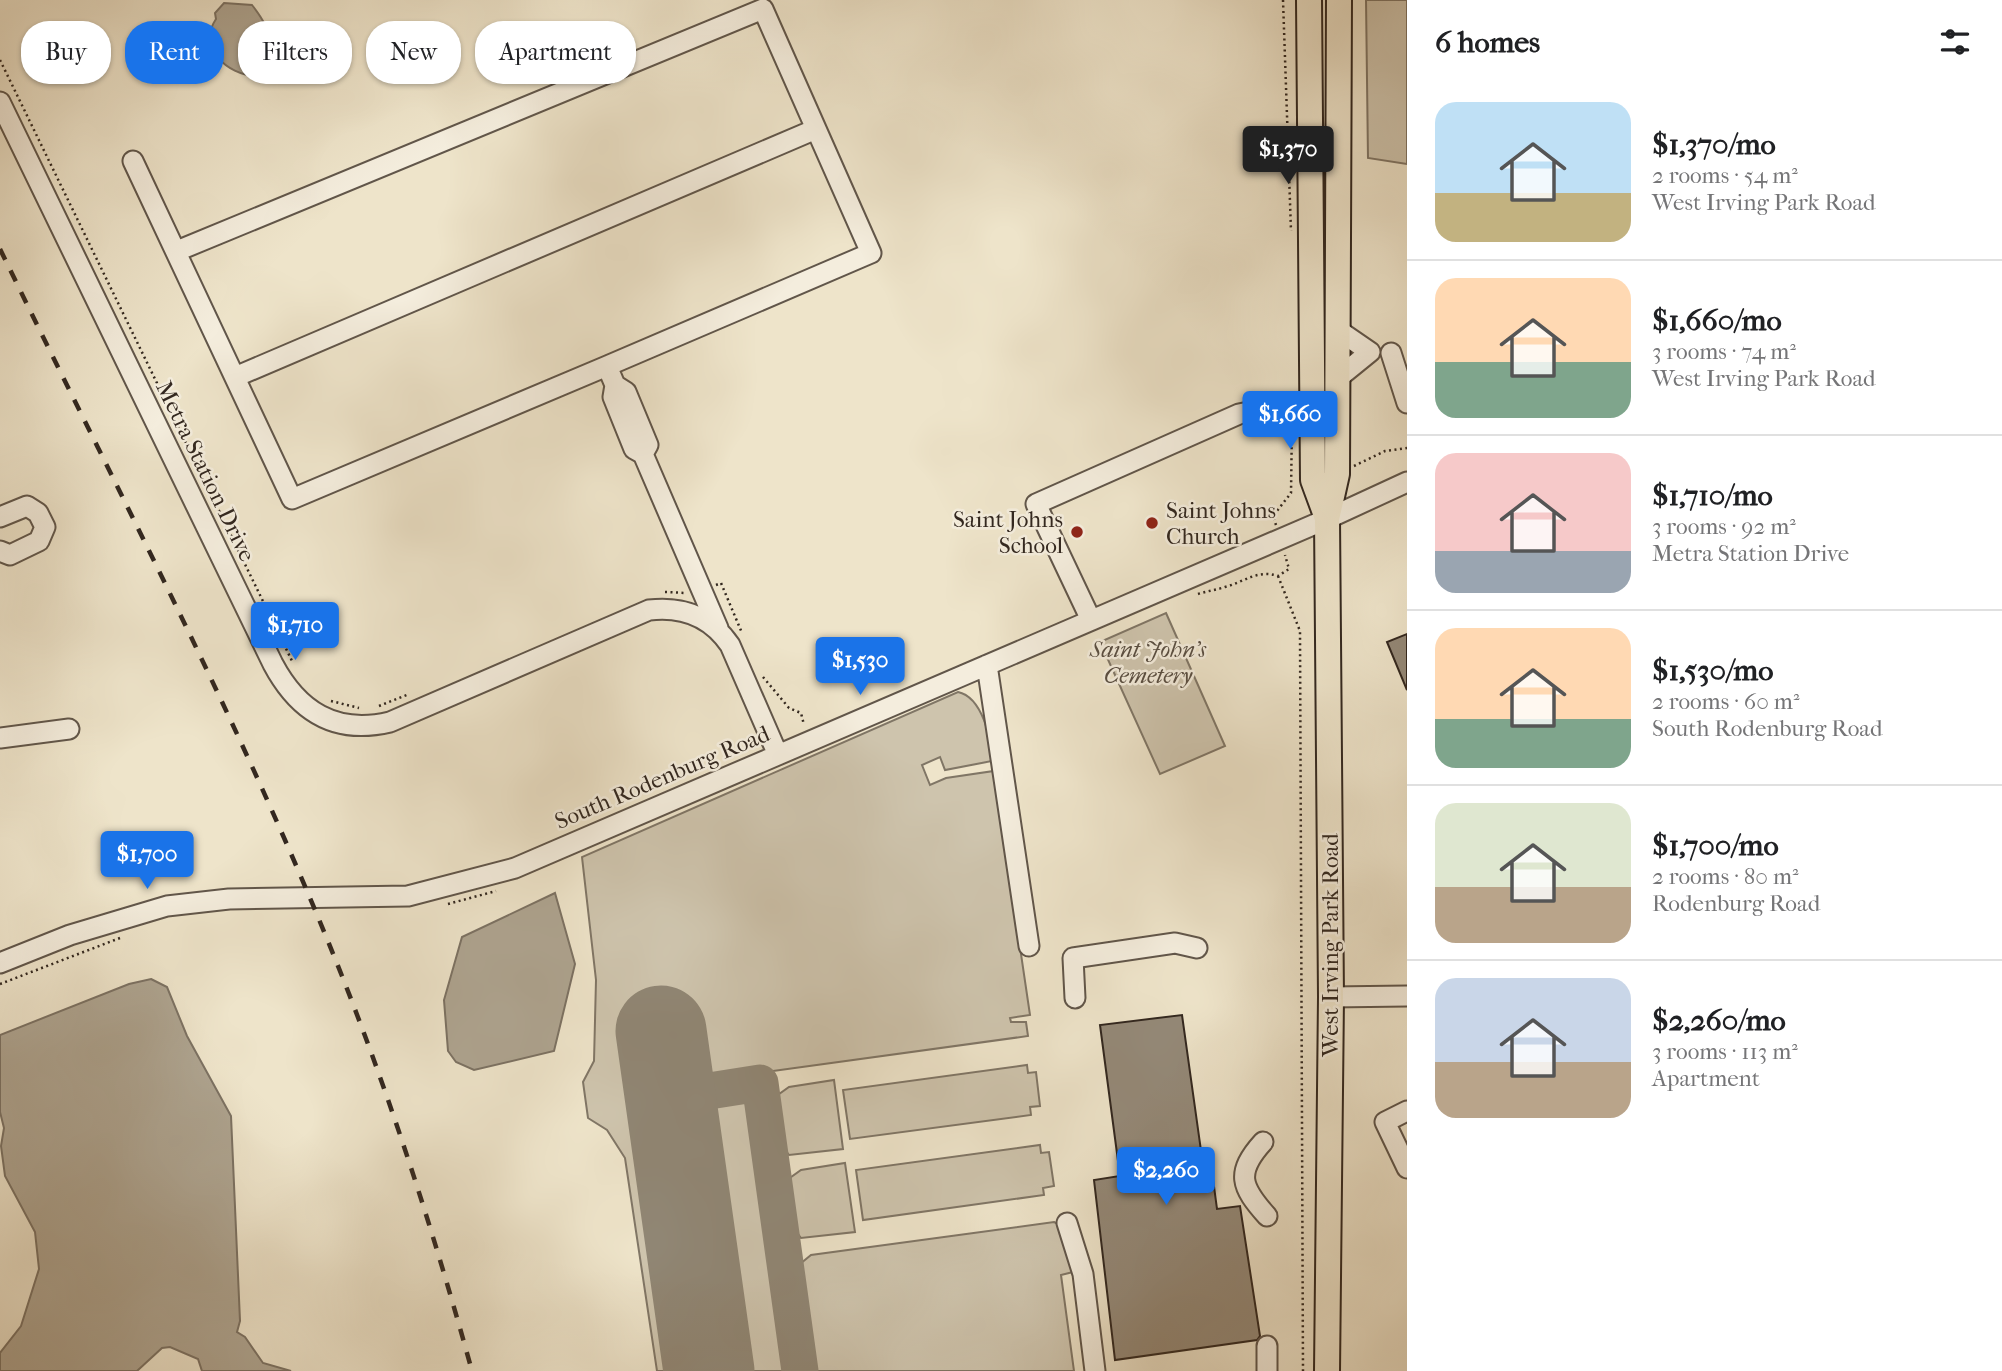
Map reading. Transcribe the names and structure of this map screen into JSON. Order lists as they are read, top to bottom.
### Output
{
  "streets": {
    "main road": ["West Irving Park Road"],
    "street": ["Metra Station Drive", "South Rodenburg Road"]
  },
  "crossings": [
    ["South Rodenburg Road", "West Irving Park Road"]
  ],
  "parks": ["Saint John's Cemetery"],
  "places": ["Saint Johns Church", "Saint Johns School"],
  "page": {
    "heading": "6 homes",
    "chip": [
      "Buy",
      "Rent",
      "Filters",
      "New",
      "Apartment"
    ],
    "list": [
      {
        "name": "$1,370/mo",
        "note": "2 rooms · 54 m² · West Irving Park Road"
      },
      {
        "name": "$1,660/mo",
        "note": "3 rooms · 74 m² · West Irving Park Road"
      },
      {
        "name": "$1,710/mo",
        "note": "3 rooms · 92 m² · Metra Station Drive"
      },
      {
        "name": "$1,530/mo",
        "note": "2 rooms · 60 m² · South Rodenburg Road"
      },
      {
        "name": "$1,700/mo",
        "note": "2 rooms · 80 m² · Rodenburg Road"
      },
      {
        "name": "$2,260/mo",
        "note": "3 rooms · 113 m² · Apartment"
      }
    ],
    "price": [
      "$1,370",
      "$1,660",
      "$1,710",
      "$1,530",
      "$1,700",
      "$2,260"
    ]
  }
}
